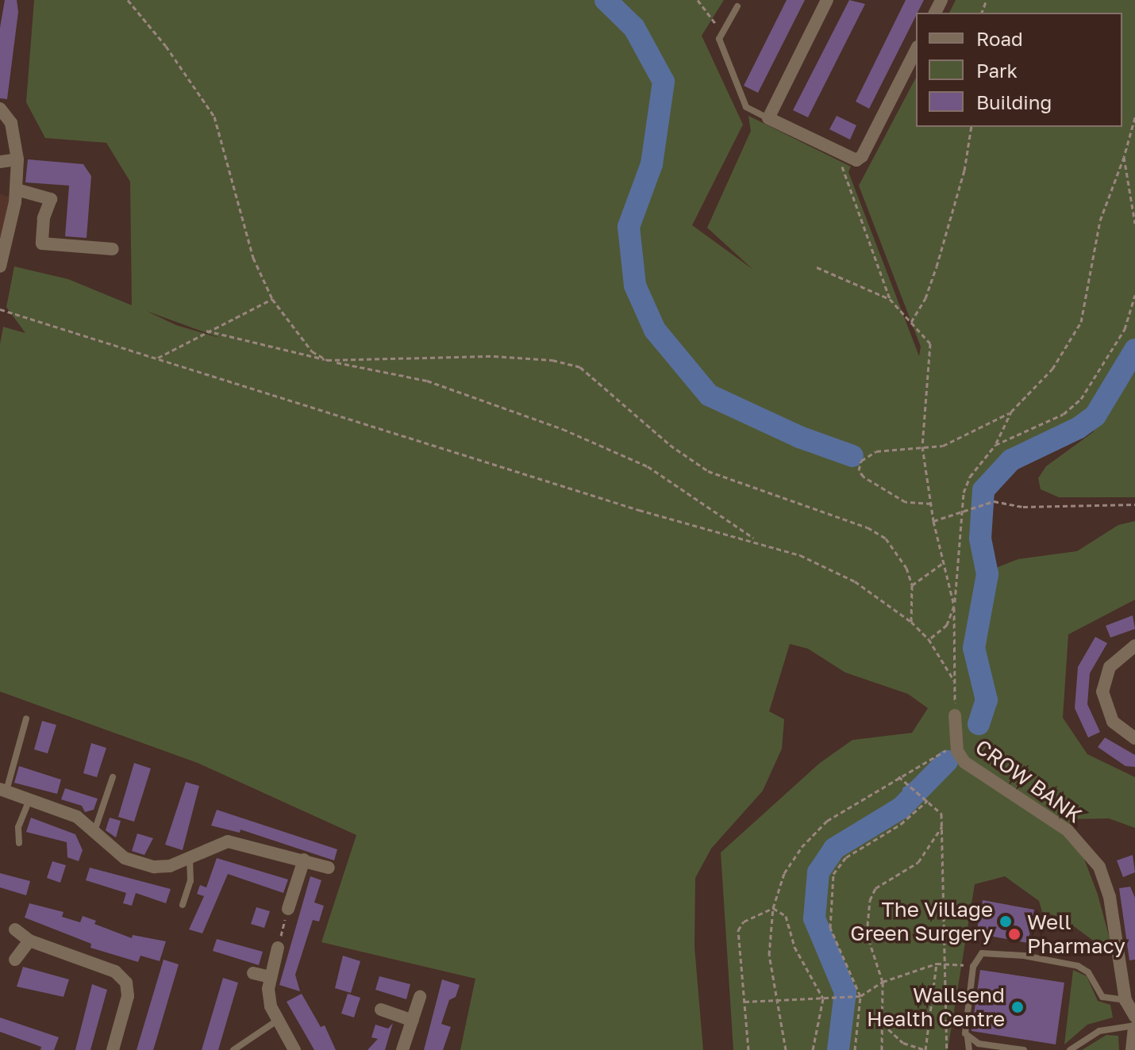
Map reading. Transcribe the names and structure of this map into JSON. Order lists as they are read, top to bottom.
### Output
{
  "streets": {
    "street": ["CROW BANK"]
  },
  "places": ["The Village Green Surgery", "Well Pharmacy", "Wallsend Health Centre"],
  "legend": ["Road", "Park", "Building"]
}
